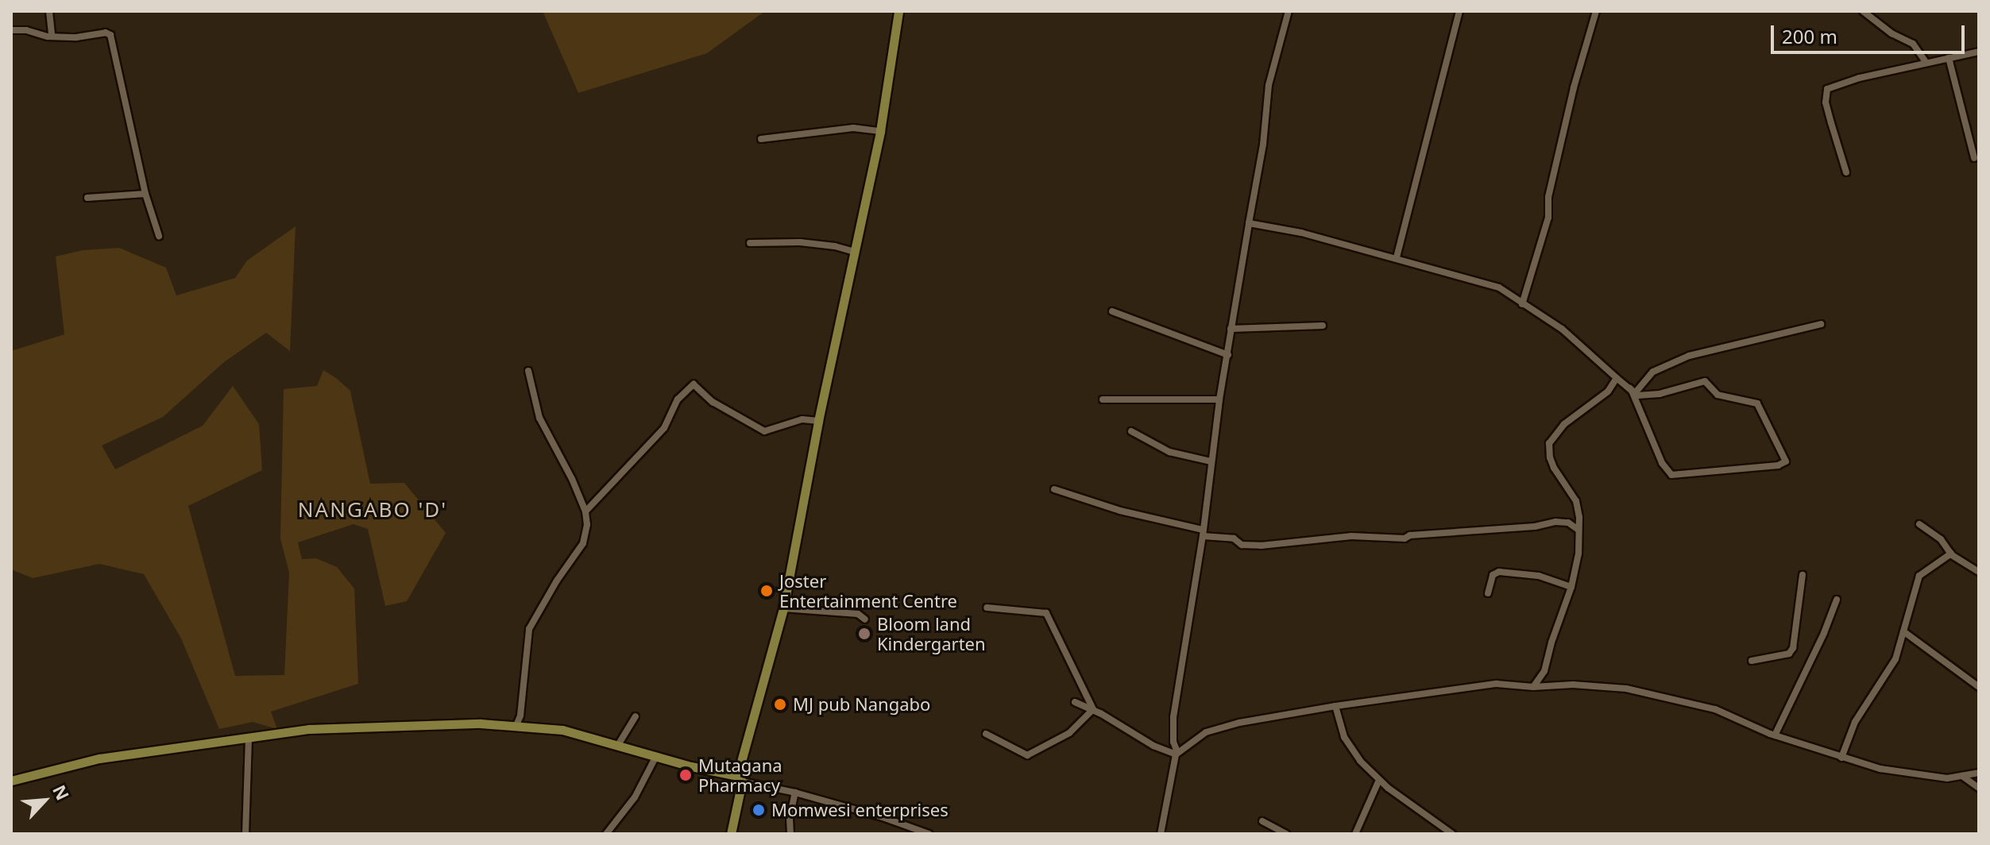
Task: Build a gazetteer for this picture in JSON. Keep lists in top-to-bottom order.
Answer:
{
  "districts": ["NANGABO 'D'"],
  "places": [
    "Joster Entertainment Centre",
    "Bloom land Kindergarten",
    "MJ pub Nangabo",
    "Mutagana Pharmacy",
    "Momwesi enterprises"
  ],
  "scale_bar": "200 m",
  "north": "top right"
}
